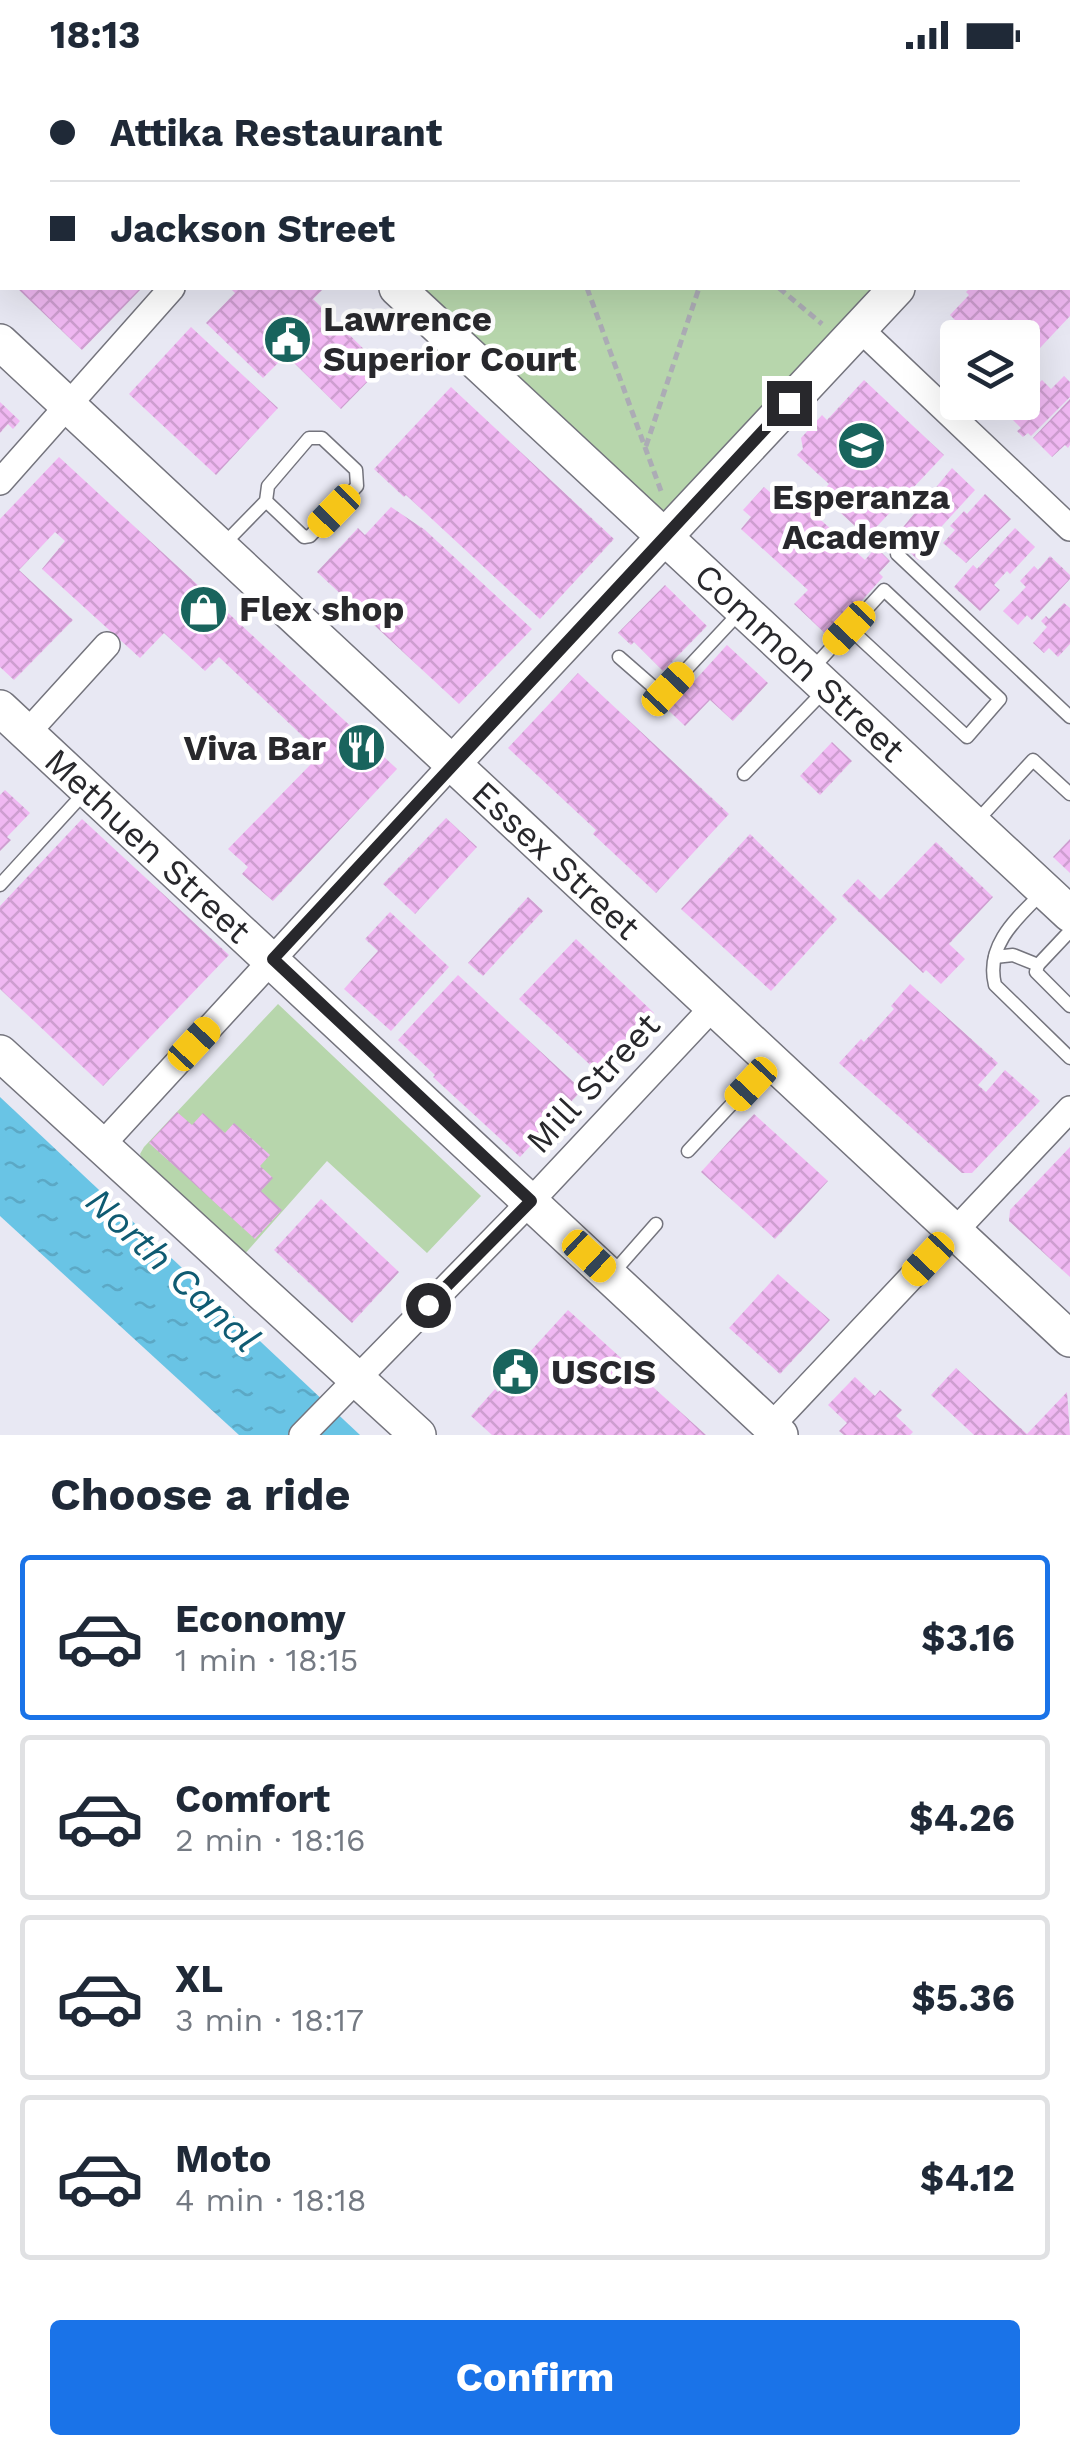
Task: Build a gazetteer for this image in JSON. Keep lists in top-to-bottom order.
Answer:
{
  "streets": {
    "main road": ["Common Street", "Methuen Street", "Essex Street"],
    "street": ["Mill Street"]
  },
  "crossings": [
    ["Methuen Street", "Mill Street"],
    ["Essex Street", "Mill Street"]
  ],
  "water": ["North Canal"],
  "places": {
    "public building": ["Lawrence Superior Court", "USCIS"],
    "school or university": ["Esperanza Academy"],
    "shop": ["Flex shop"],
    "restaurant": ["Viva Bar"]
  },
  "page": {
    "status": "18:13",
    "banner": ["Attika Restaurant", "Jackson Street"],
    "heading": "Choose a ride",
    "list": [
      {
        "name": "Economy",
        "note": "1 min · 18:15",
        "value": "$3.16"
      },
      {
        "name": "Comfort",
        "note": "2 min · 18:16",
        "value": "$4.26"
      },
      {
        "name": "XL",
        "note": "3 min · 18:17",
        "value": "$5.36"
      },
      {
        "name": "Moto",
        "note": "4 min · 18:18",
        "value": "$4.12"
      }
    ],
    "buttons": "Confirm"
  }
}
